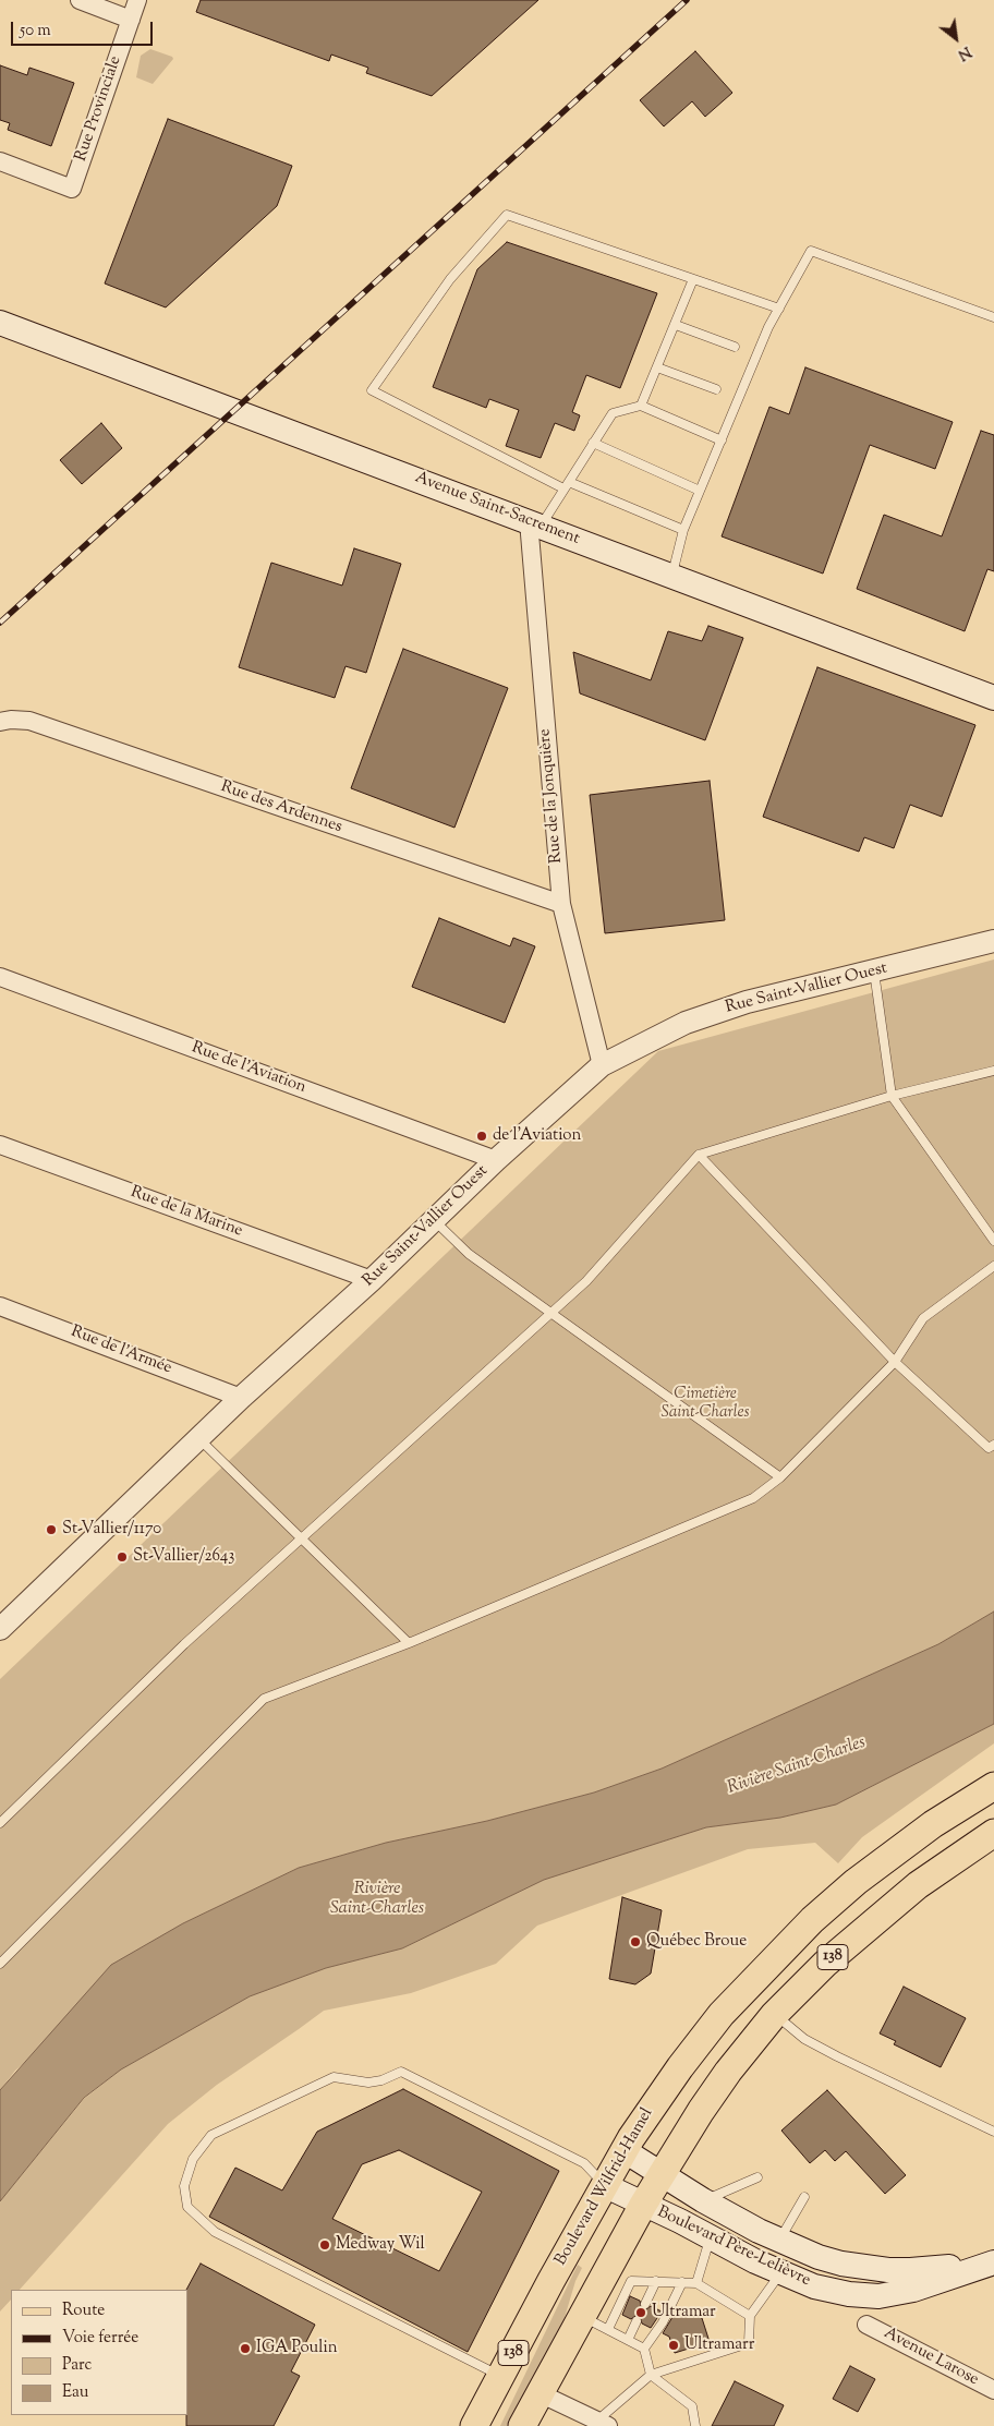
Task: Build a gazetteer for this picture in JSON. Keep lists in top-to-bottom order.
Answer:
{
  "streets": {
    "main road": [
      "Avenue Saint-Sacrement",
      "138",
      "Boulevard Wilfrid-Hamel",
      "Boulevard Père-Lelièvre"
    ],
    "street": [
      "Rue Provinciale",
      "Rue de la Jonquière",
      "Rue des Ardennes",
      "Rue Saint-Vallier Ouest",
      "Rue de l'Aviation",
      "Rue de la Marine",
      "Rue de l'Armée",
      "Avenue Larose"
    ]
  },
  "crossings": [
    ["Avenue Saint-Sacrement", "Rue de la Jonquière"],
    ["Rue de la Jonquière", "Rue des Ardennes"],
    ["Rue de la Jonquière", "Rue Saint-Vallier Ouest"],
    ["Rue Saint-Vallier Ouest", "Rue de l'Aviation"],
    ["Rue Saint-Vallier Ouest", "Rue de la Marine"],
    ["Rue Saint-Vallier Ouest", "Rue de l'Armée"],
    ["138", "Boulevard Père-Lelièvre"],
    ["Boulevard Wilfrid-Hamel", "Boulevard Père-Lelièvre"]
  ],
  "water": ["Rivière Saint-Charles"],
  "parks": ["Cimetière Saint-Charles"],
  "places": [
    "de l'Aviation",
    "St-Vallier/1170",
    "St-Vallier/2643",
    "Québec Broue",
    "Medway Wil",
    "Ultramar",
    "Ultramarr",
    "IGA Poulin"
  ],
  "legend": [
    "Route",
    "Voie ferrée",
    "Parc",
    "Eau"
  ],
  "scale_bar": "50 m",
  "north": "bottom right"
}
